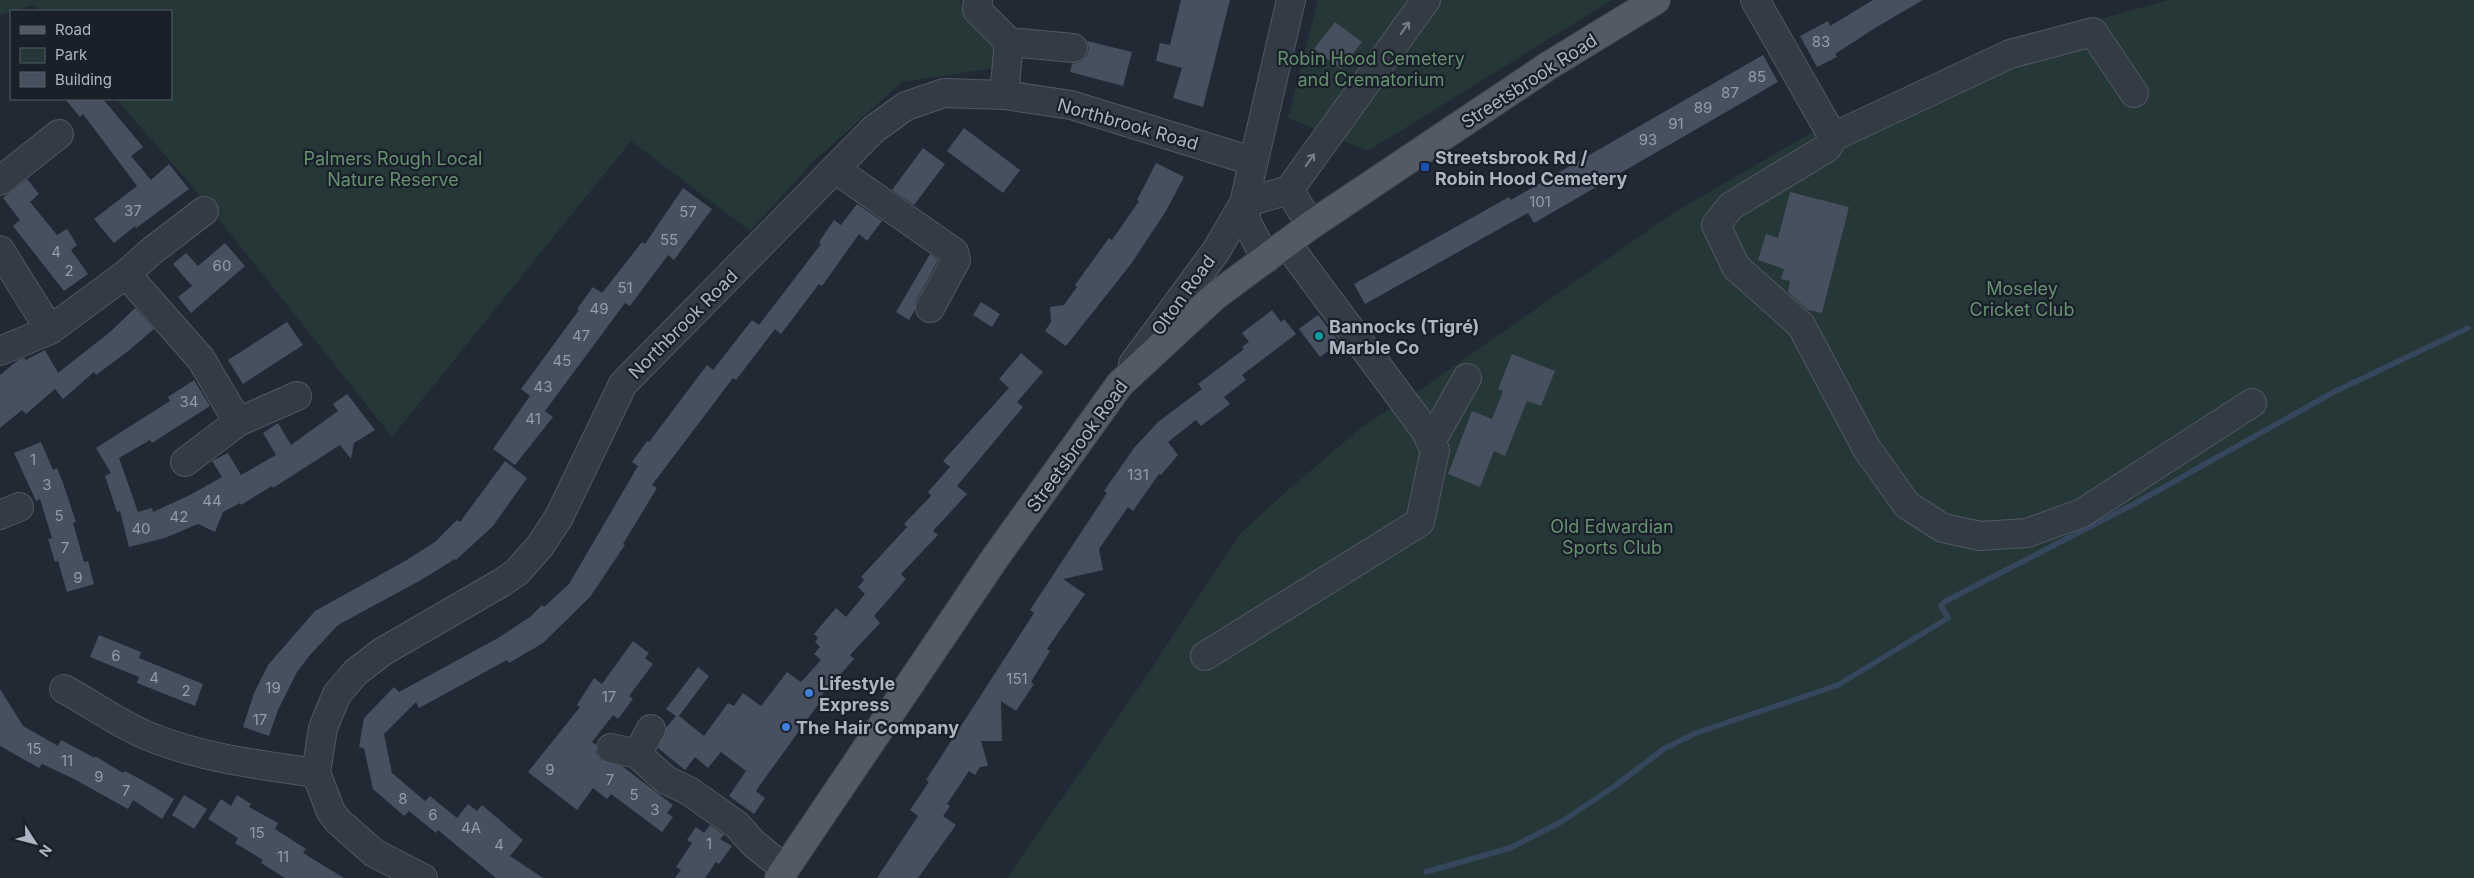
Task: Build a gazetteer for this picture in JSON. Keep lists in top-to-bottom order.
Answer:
{
  "streets": {
    "main road": ["Streetsbrook Road"],
    "street": ["Northbrook Road", "Olton Road"]
  },
  "crossings": [
    ["Streetsbrook Road", "Olton Road"],
    ["Northbrook Road", "Olton Road"]
  ],
  "parks": [
    "Robin Hood Cemetery and Crematorium",
    "Palmers Rough Local Nature Reserve",
    "Moseley Cricket Club",
    "Old Edwardian Sports Club"
  ],
  "places": {
    "transit": ["Streetsbrook Rd / Robin Hood Cemetery"],
    "other": ["Bannocks (Tigré) Marble Co", "Lifestyle Express", "The Hair Company"]
  },
  "house_numbers": [
    "83",
    "85",
    "87",
    "89",
    "91",
    "93",
    "101",
    "37",
    "57",
    "55",
    "4",
    "60",
    "2",
    "51",
    "49",
    "47",
    "45",
    "43",
    "34",
    "41",
    "1",
    "131",
    "3",
    "44",
    "5",
    "42",
    "40",
    "7",
    "9",
    "6",
    "4",
    "151",
    "19",
    "2",
    "17",
    "17",
    "15",
    "11",
    "9",
    "9",
    "7",
    "7",
    "5",
    "8",
    "3",
    "6",
    "4A",
    "15",
    "1",
    "4",
    "11"
  ],
  "legend": ["Road", "Park", "Building"],
  "north": "bottom right"
}
